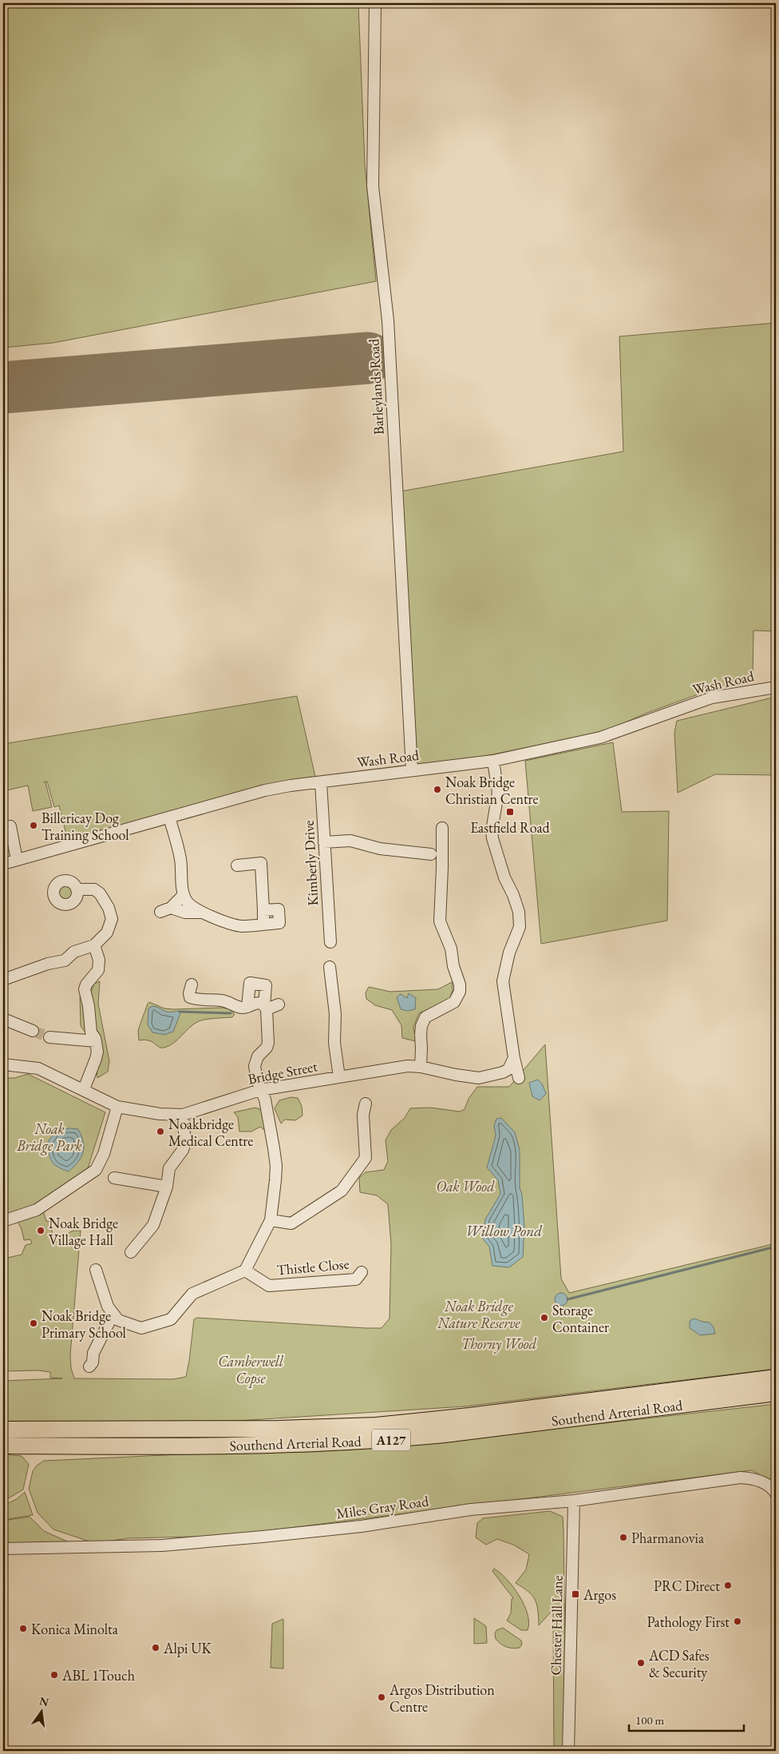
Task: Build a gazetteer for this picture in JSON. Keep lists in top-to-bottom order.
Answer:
{
  "streets": {
    "highway": ["Southend Arterial Road", "A127"],
    "street": [
      "Barleylands Road",
      "Wash Road",
      "Kimberly Drive",
      "Bridge Street",
      "Thistle Close",
      "Miles Gray Road",
      "Chester Hall Lane"
    ]
  },
  "crossings": [
    ["Barleylands Road", "Wash Road"],
    ["Wash Road", "Kimberly Drive"],
    ["Miles Gray Road", "Chester Hall Lane"]
  ],
  "water": ["Willow Pond"],
  "parks": [
    "Noak Bridge Park",
    "Oak Wood",
    "Noak Bridge Nature Reserve",
    "Thorny Wood",
    "Camberwell Copse"
  ],
  "places": {
    "other": [
      "Noak Bridge Christian Centre",
      "Billericay Dog Training School",
      "Noakbridge Medical Centre",
      "Noak Bridge Village Hall",
      "Storage Container",
      "Noak Bridge Primary School",
      "Pharmanovia",
      "PRC Direct",
      "Pathology First",
      "Konica Minolta",
      "Alpi UK",
      "ACD Safes & Security",
      "ABL 1Touch",
      "Argos Distribution Centre"
    ],
    "transit": ["Eastfield Road", "Argos"]
  },
  "scale_bar": "100 m",
  "north": "top"
}
